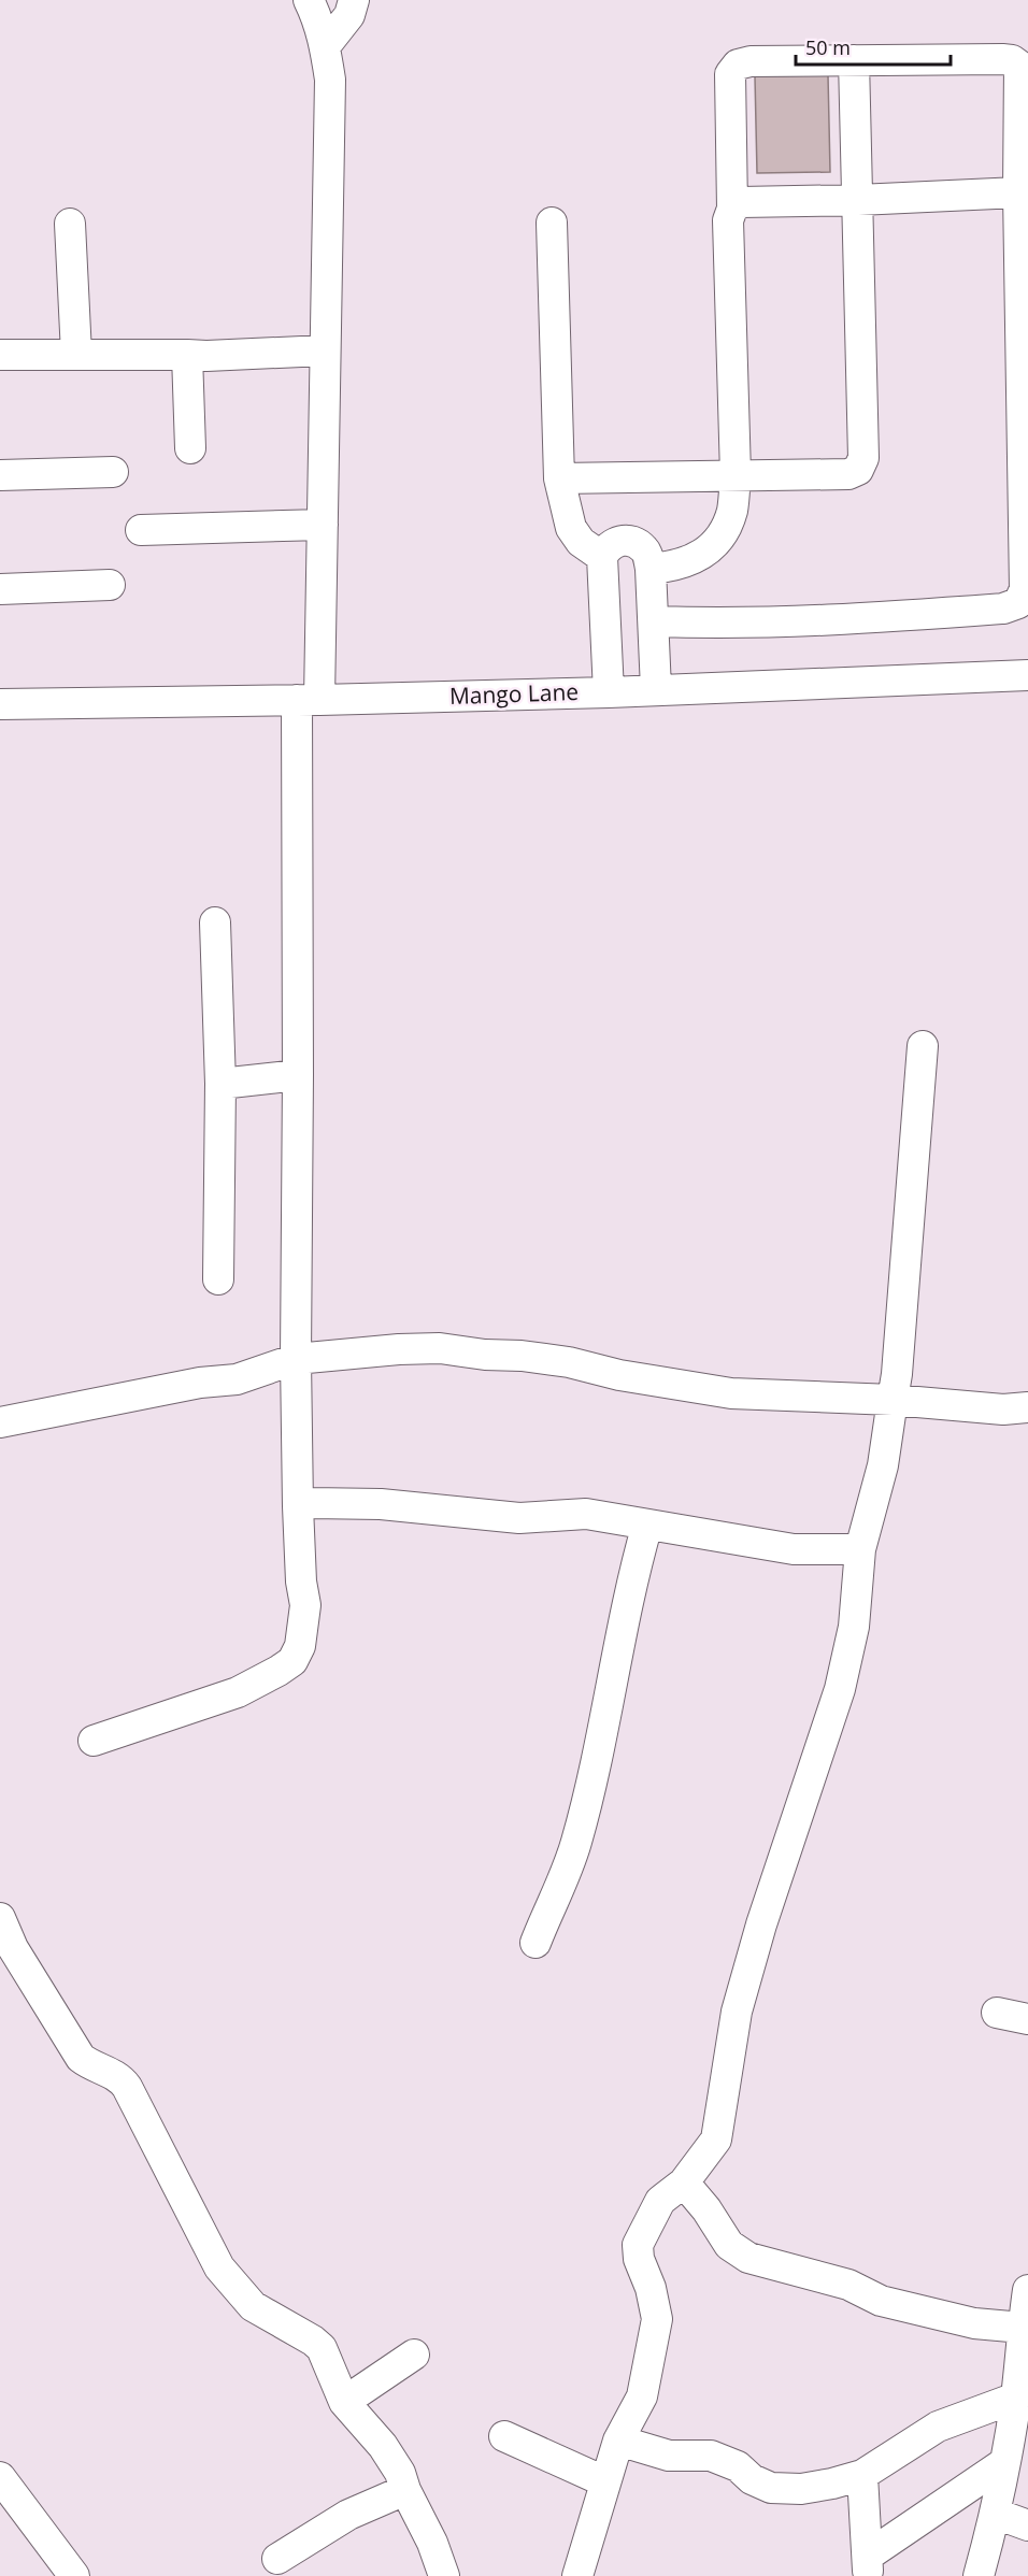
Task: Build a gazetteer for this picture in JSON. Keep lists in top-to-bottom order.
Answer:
{
  "streets": {
    "street": ["Mango Lane"]
  },
  "scale_bar": "50 m"
}
